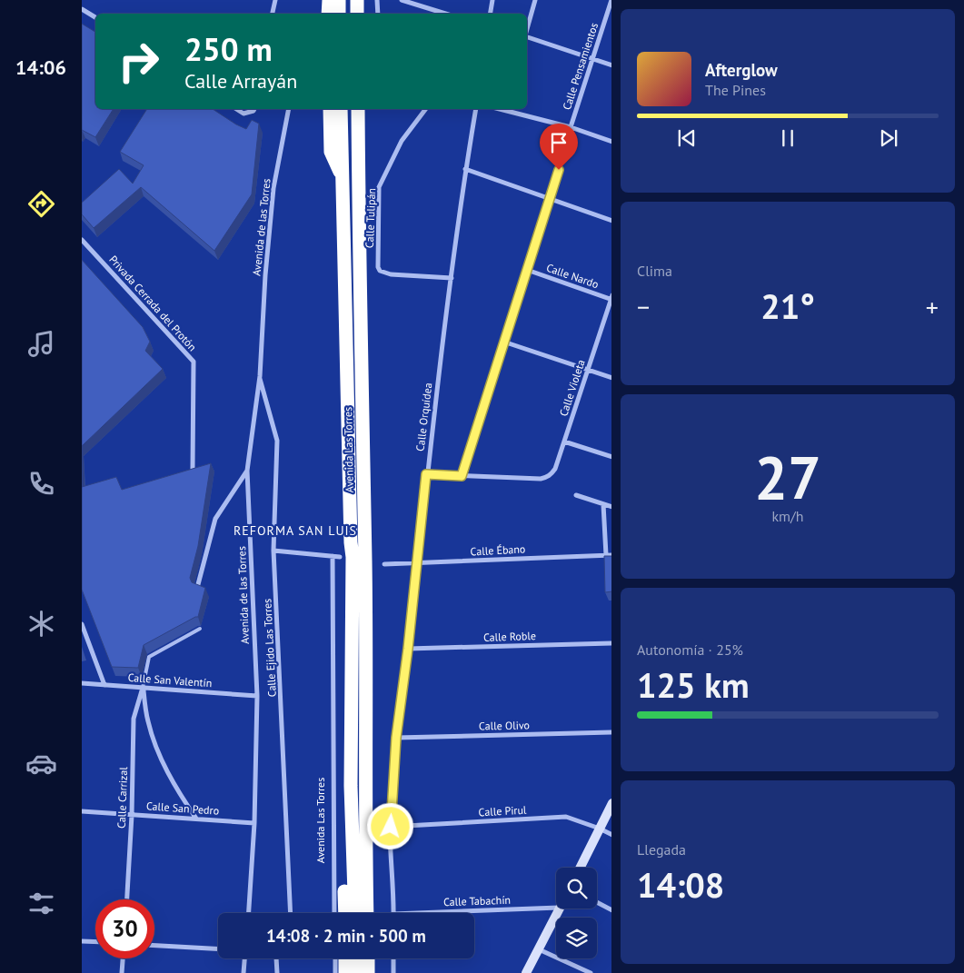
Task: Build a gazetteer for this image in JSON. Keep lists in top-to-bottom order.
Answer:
{
  "streets": {
    "highway": ["Avenida Las Torres"],
    "street": [
      "Calle Pensamientos",
      "Calle Tulipán",
      "Avenida de las Torres",
      "Calle Nardo",
      "Privada Cerrada del Protón",
      "Calle Violeta",
      "Calle Orquídea",
      "Calle Ébano",
      "Calle Roble",
      "Calle Ejido Las Torres",
      "Calle San Valentín",
      "Calle Olivo",
      "Calle Carrizal",
      "Calle San Pedro",
      "Calle Pirul",
      "Calle Tabachín"
    ]
  },
  "crossings": [
    ["Calle Pensamientos", "Calle Nardo"],
    ["Calle Pensamientos", "Calle Violeta"],
    ["Calle Tulipán", "Calle Orquídea"],
    ["Avenida de las Torres", "Calle Ejido Las Torres"],
    ["Avenida de las Torres", "Calle San Valentín"],
    ["Avenida de las Torres", "Calle San Pedro"],
    ["Calle Nardo", "Calle Violeta"],
    ["Calle Orquídea", "Calle Ébano"],
    ["Calle Orquídea", "Calle Roble"],
    ["Calle Orquídea", "Calle Olivo"],
    ["Calle Orquídea", "Calle Pirul"],
    ["Calle San Valentín", "Calle Carrizal"],
    ["Calle Carrizal", "Calle San Pedro"]
  ],
  "districts": ["REFORMA SAN LUIS"],
  "page": {
    "tabs": "14:06",
    "turn": ["250 m", "Calle Arrayán"],
    "song": ["Afterglow", "The Pines"],
    "tile": [
      "Clima",
      ["27", "km/h"],
      ["Autonomía · 25%", "125 km"],
      ["Llegada", "14:08"]
    ],
    "heat": ["−", "21°", "+"],
    "limit": "30",
    "trip": "14:08 · 2 min · 500 m"
  }
}
